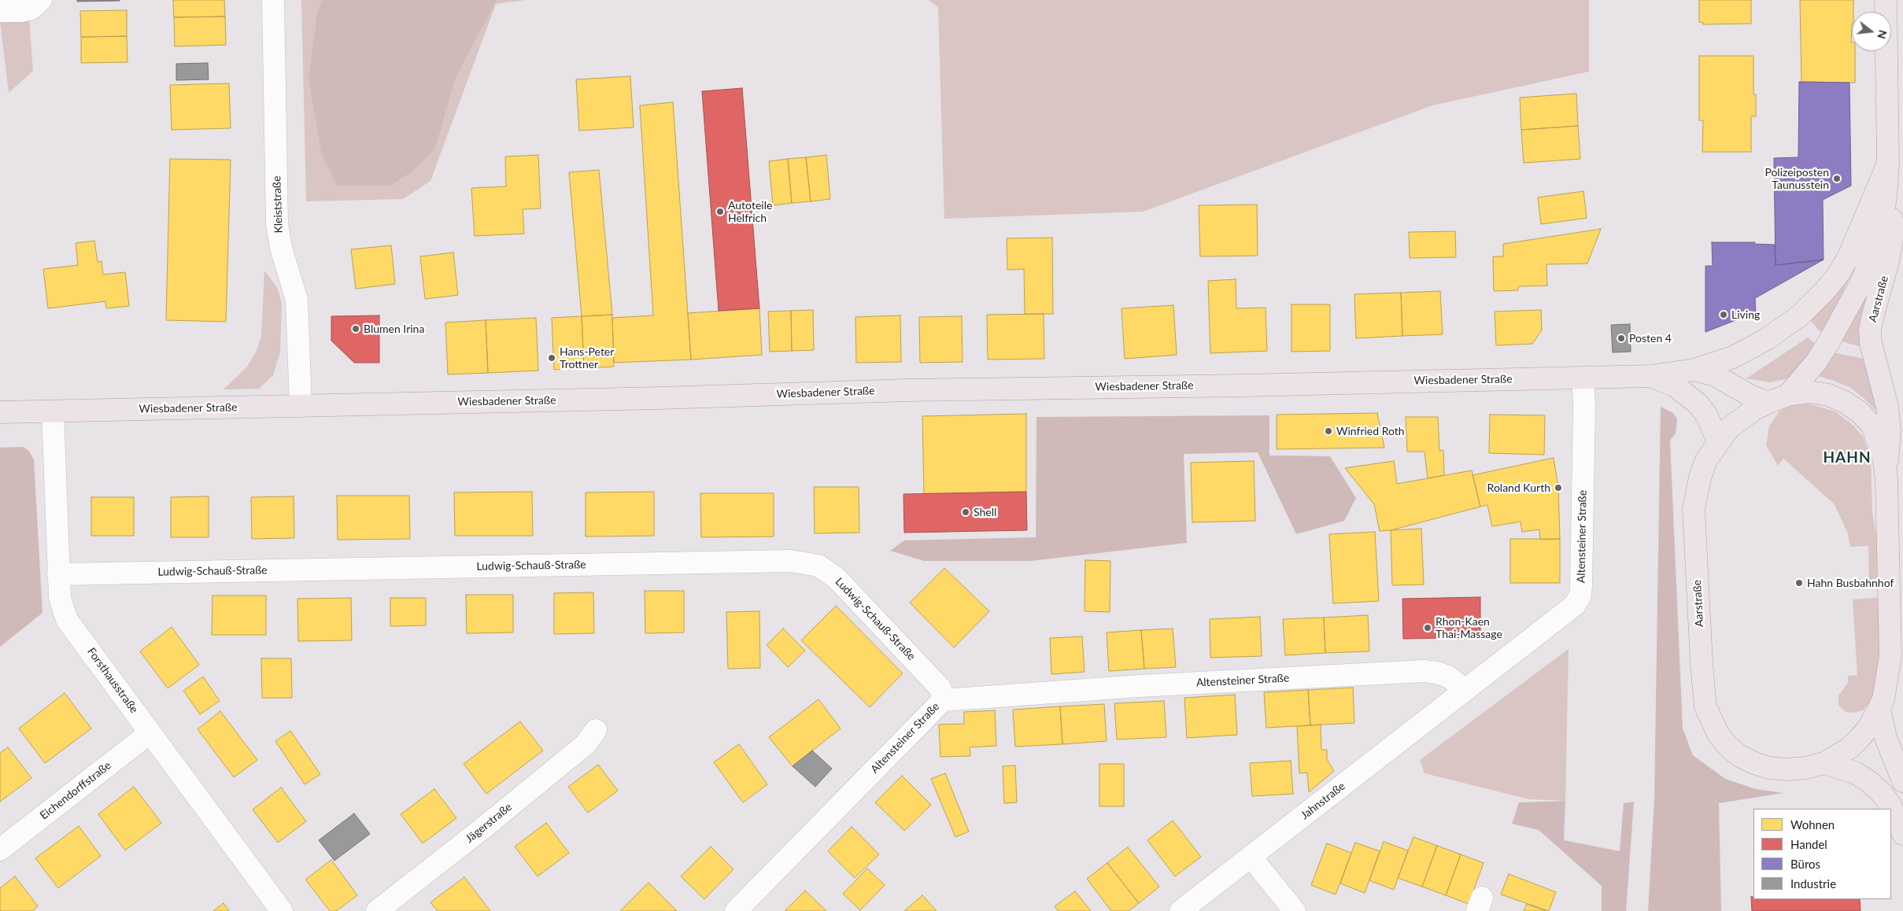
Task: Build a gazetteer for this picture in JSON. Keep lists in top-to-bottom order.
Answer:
{
  "streets": {
    "main road": ["Aarstraße", "Wiesbadener Straße"],
    "street": [
      "Kleiststraße",
      "Altensteiner Straße",
      "Ludwig-Schauß-Straße",
      "Forsthausstraße",
      "Eichendorffstraße",
      "Jahnstraße",
      "Jägerstraße"
    ]
  },
  "crossings": [
    ["Kleiststraße", "Wiesbadener Straße"],
    ["Aarstraße", "Wiesbadener Straße"],
    ["Wiesbadener Straße", "Altensteiner Straße"],
    ["Wiesbadener Straße", "Forsthausstraße"],
    ["Altensteiner Straße", "Ludwig-Schauß-Straße"],
    ["Altensteiner Straße", "Jahnstraße"],
    ["Ludwig-Schauß-Straße", "Forsthausstraße"],
    ["Forsthausstraße", "Eichendorffstraße"]
  ],
  "districts": ["HAHN"],
  "places": [
    "Polizeiposten Taunusstein",
    "Autoteile Helfrich",
    "Living",
    "Blumen Irina",
    "Posten 4",
    "Hans-Peter Trottner",
    "Winfried Roth",
    "Roland Kurth",
    "Shell",
    "Hahn Busbahnhof",
    "Rhon-Kaen Thai-Massage"
  ],
  "legend": [
    "Wohnen",
    "Handel",
    "Büros",
    "Industrie"
  ],
  "north": "right"
}
